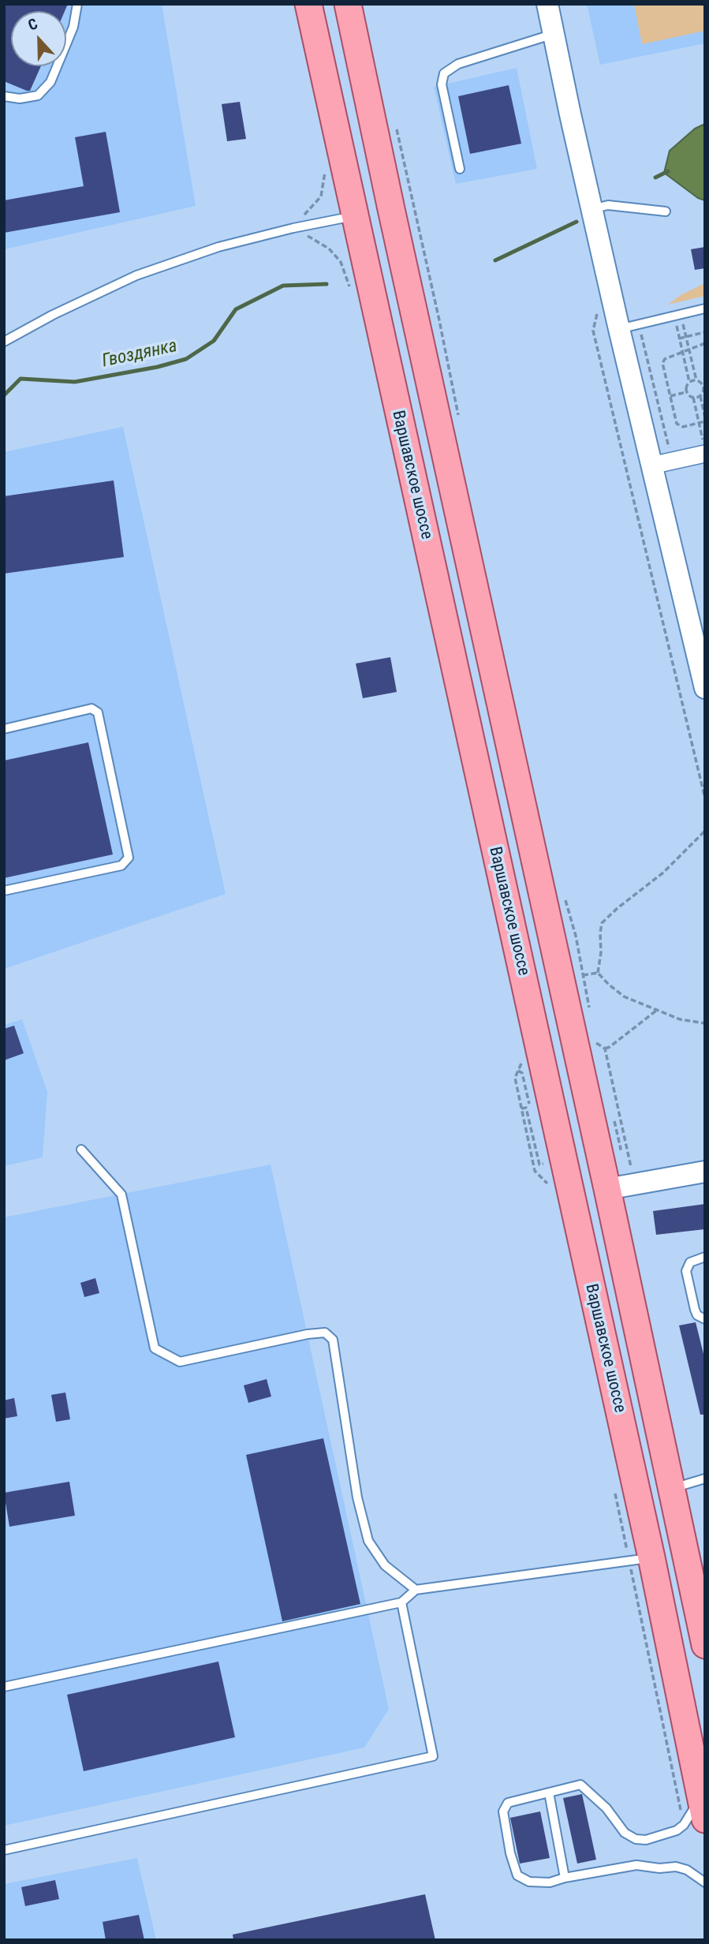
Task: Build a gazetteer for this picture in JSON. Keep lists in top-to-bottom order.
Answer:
{
  "streets": {
    "main road": ["Варшавское шоссе"]
  },
  "water": ["Гвоздянка"],
  "north": "top"
}
